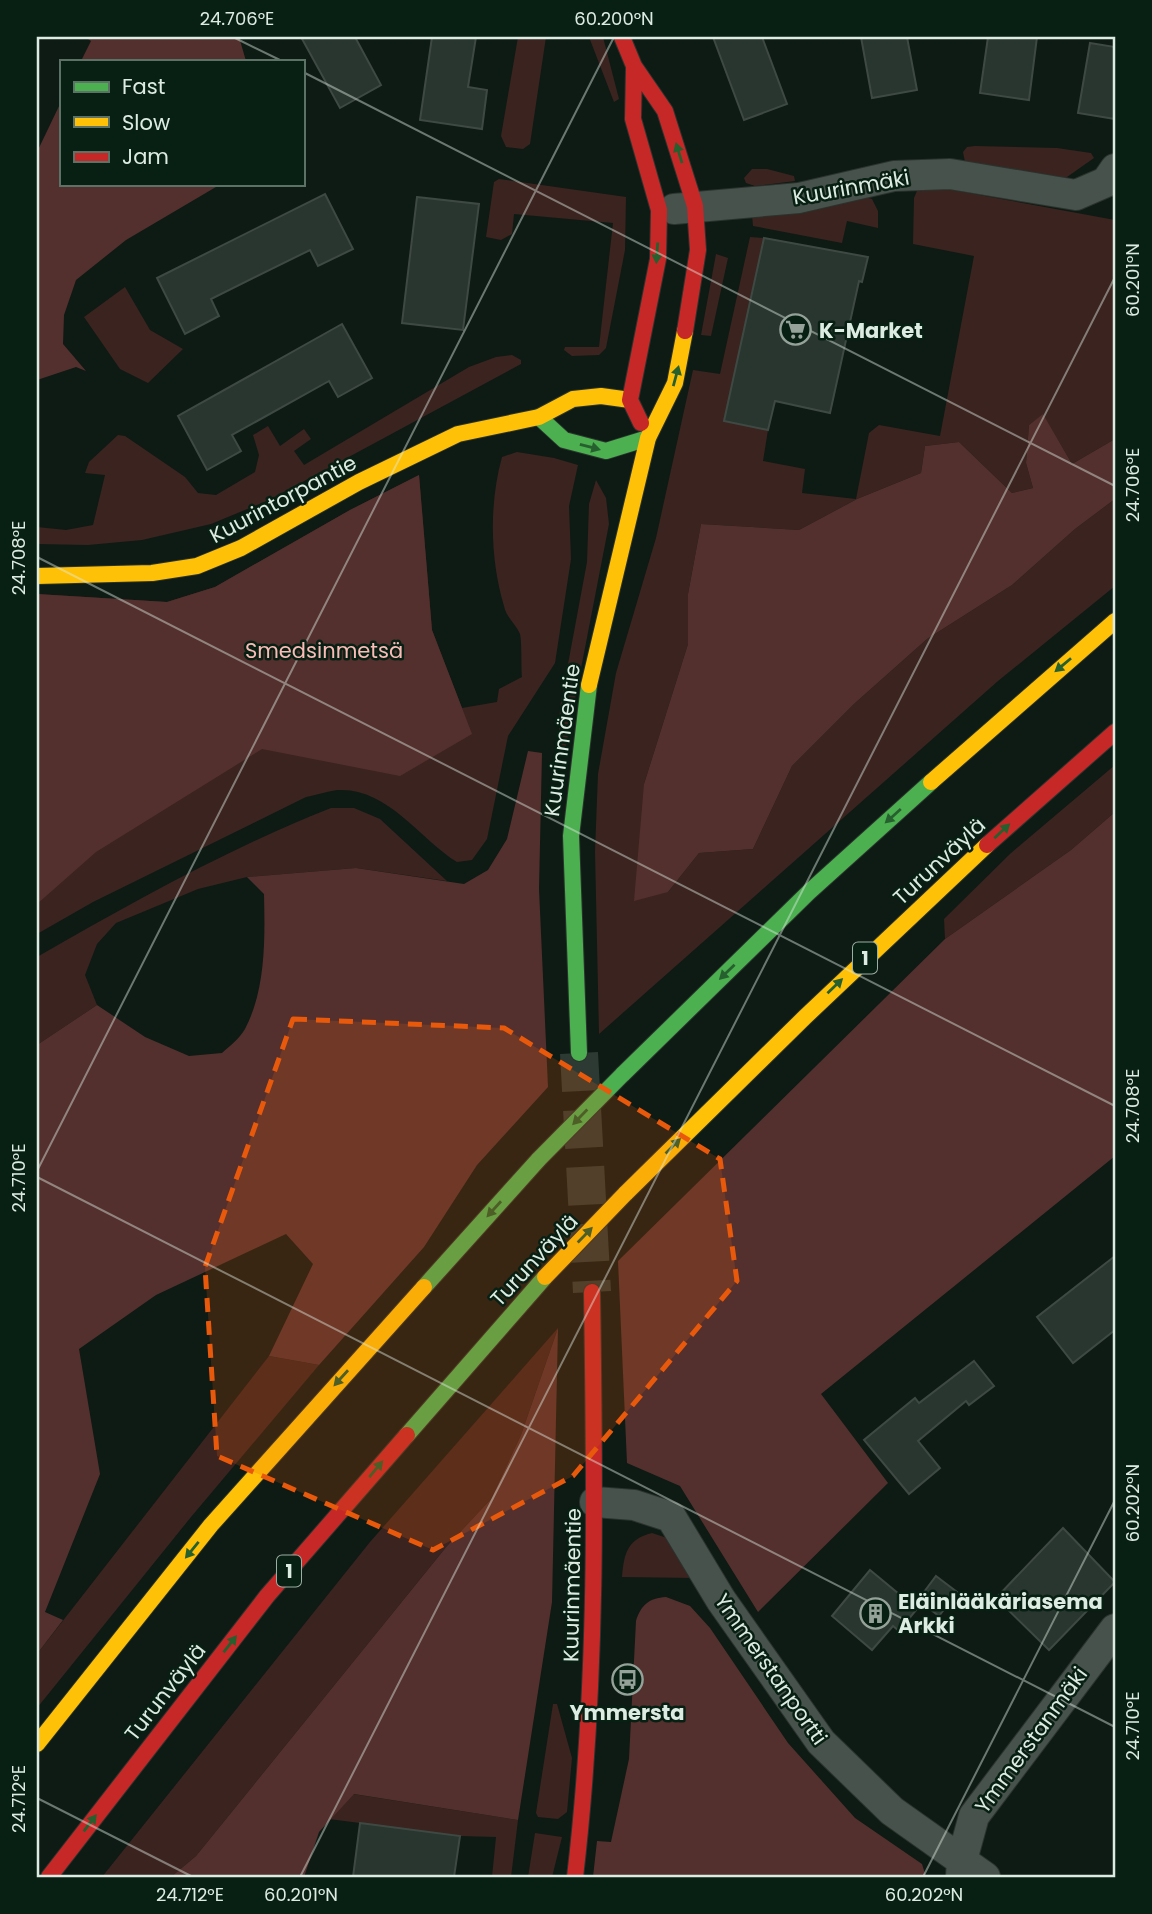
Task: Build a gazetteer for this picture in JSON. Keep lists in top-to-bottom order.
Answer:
{
  "streets": {
    "main road": [
      "Kuurintorpantie",
      "Kuurinmäentie",
      "Turunväylä",
      "1"
    ],
    "street": ["Kuurinmäki", "Ymmerstanportti", "Ymmerstanmäki"]
  },
  "crossings": [
    ["Kuurinmäki", "Kuurinmäentie"],
    ["Kuurintorpantie", "Kuurinmäentie"],
    ["Kuurinmäentie", "Ymmerstanportti"],
    ["Ymmerstanportti", "Ymmerstanmäki"]
  ],
  "parks": ["Smedsinmetsä"],
  "places": {
    "supermarket": ["K-Market"],
    "building": ["Eläinlääkäriasema Arkki"],
    "bus stop": ["Ymmersta"]
  },
  "legend": ["Fast", "Slow", "Jam"],
  "coordinates": [
    "24.706°E",
    "60.200°N",
    "60.201°N",
    "24.708°E",
    "24.710°E",
    "60.202°N",
    "24.712°E"
  ]
}
